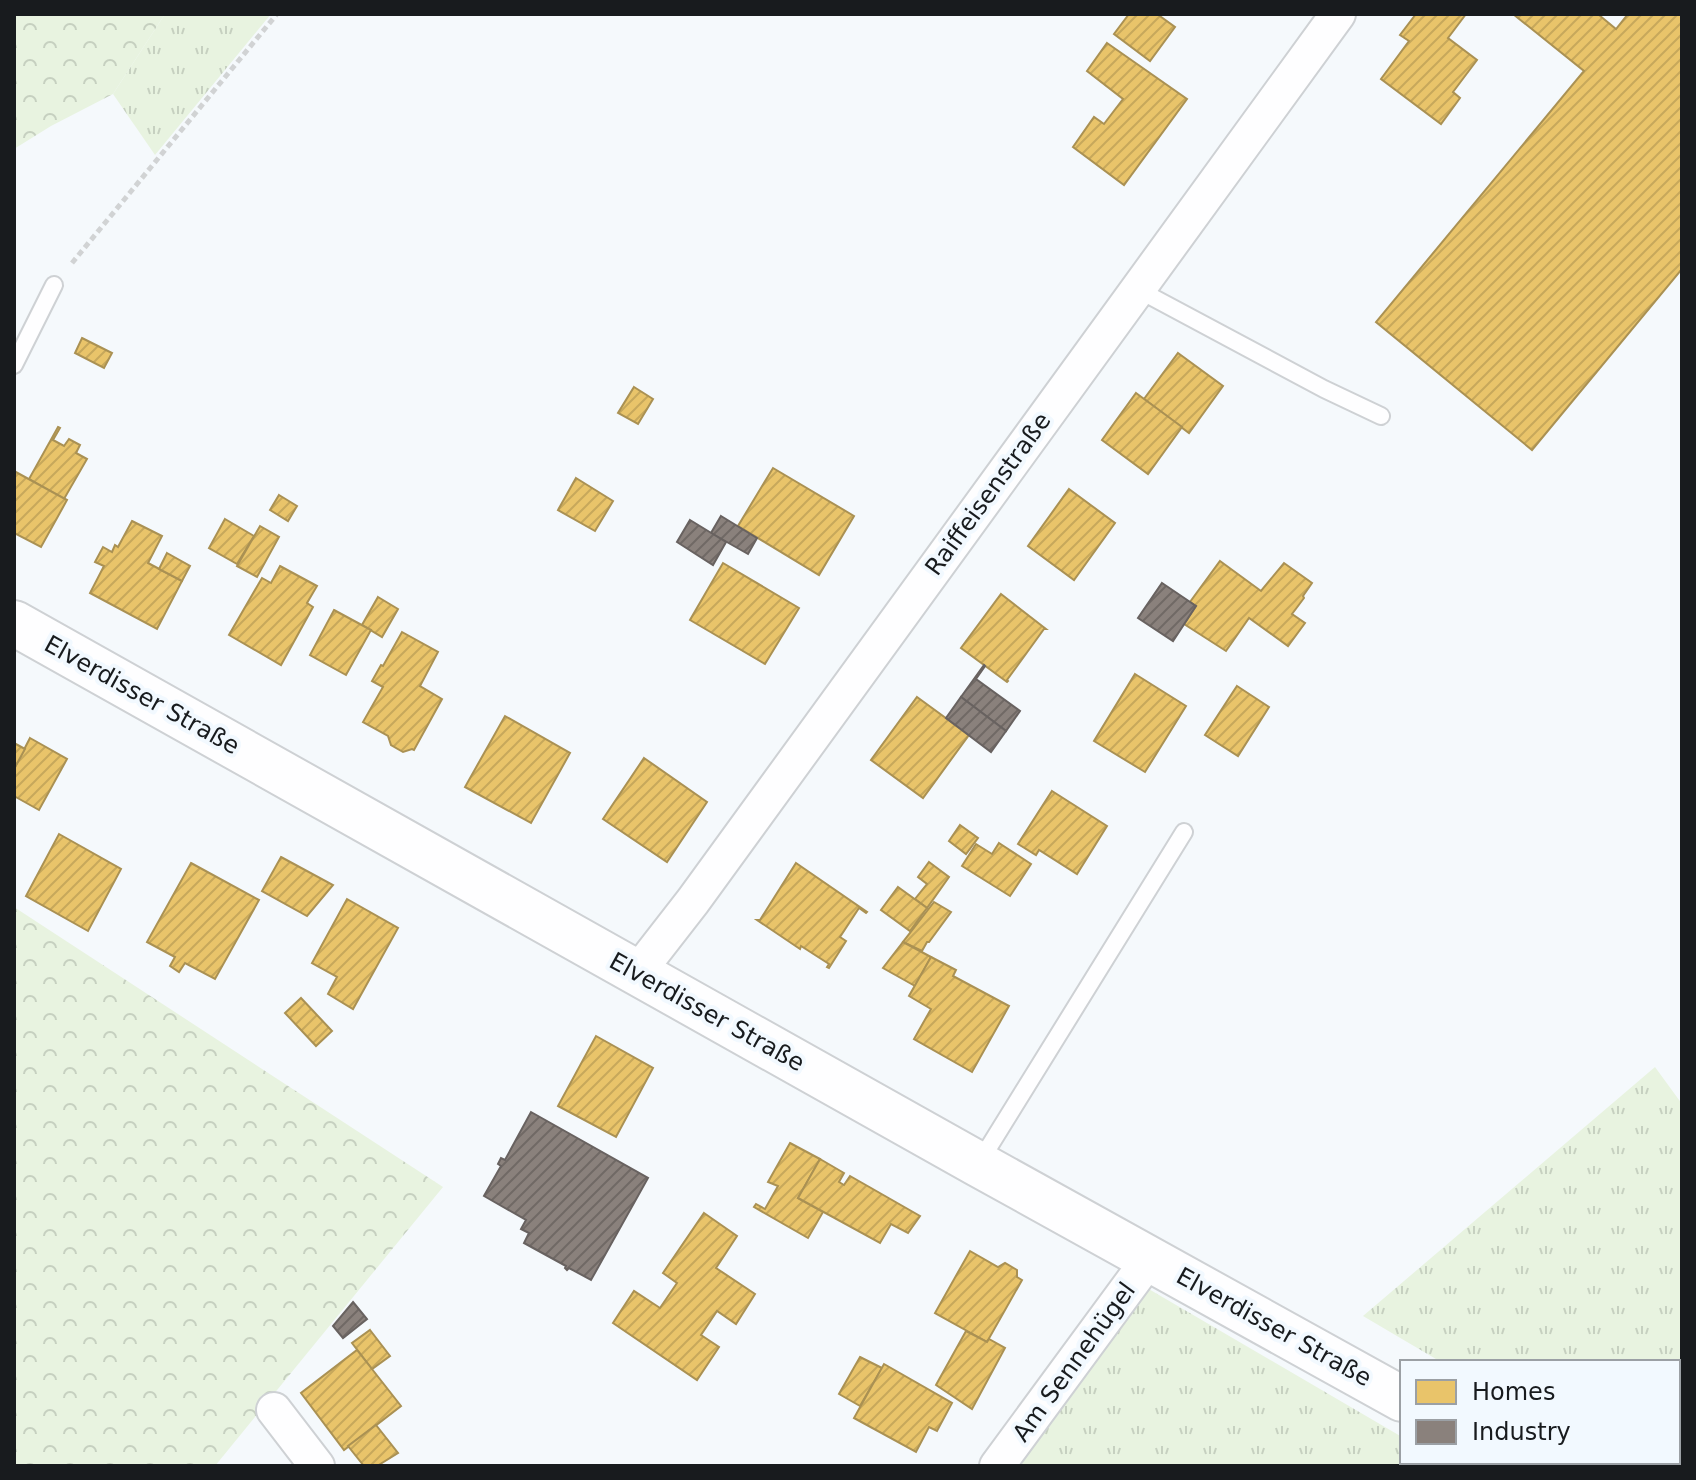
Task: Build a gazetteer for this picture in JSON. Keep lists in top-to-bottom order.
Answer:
{
  "streets": {
    "main road": ["Elverdisser Straße"],
    "street": ["Raiffeisenstraße", "Am Sennehügel"]
  },
  "crossings": [
    ["Raiffeisenstraße", "Elverdisser Straße"],
    ["Elverdisser Straße", "Am Sennehügel"]
  ],
  "legend": ["Homes", "Industry"]
}
